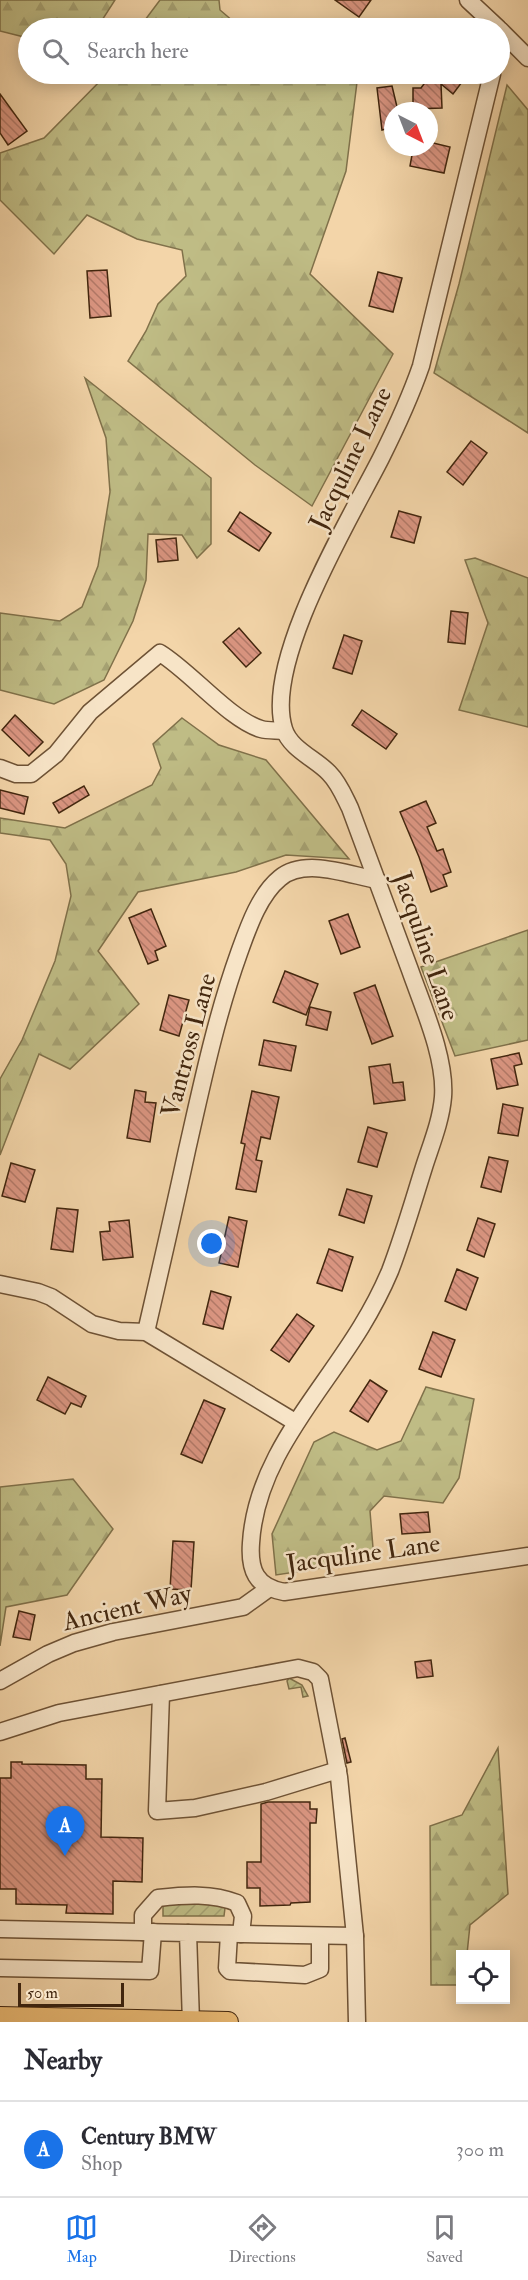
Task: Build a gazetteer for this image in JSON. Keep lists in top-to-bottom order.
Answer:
{
  "streets": {
    "street": ["Jacquline Lane", "Vantross Lane", "Ancient Way"]
  },
  "crossings": [
    ["Jacquline Lane", "Vantross Lane"],
    ["Jacquline Lane", "Ancient Way"]
  ],
  "scale_bar": "50 m",
  "north": "bottom right",
  "page": {
    "search": "Search here",
    "pins": "A",
    "scale": "50 m",
    "heading": "Nearby",
    "list": [
      {
        "mark": "A",
        "name": "Century BMW",
        "note": "Shop",
        "value": "300 m"
      }
    ],
    "nav": ["Map", "Directions", "Saved"]
  }
}
